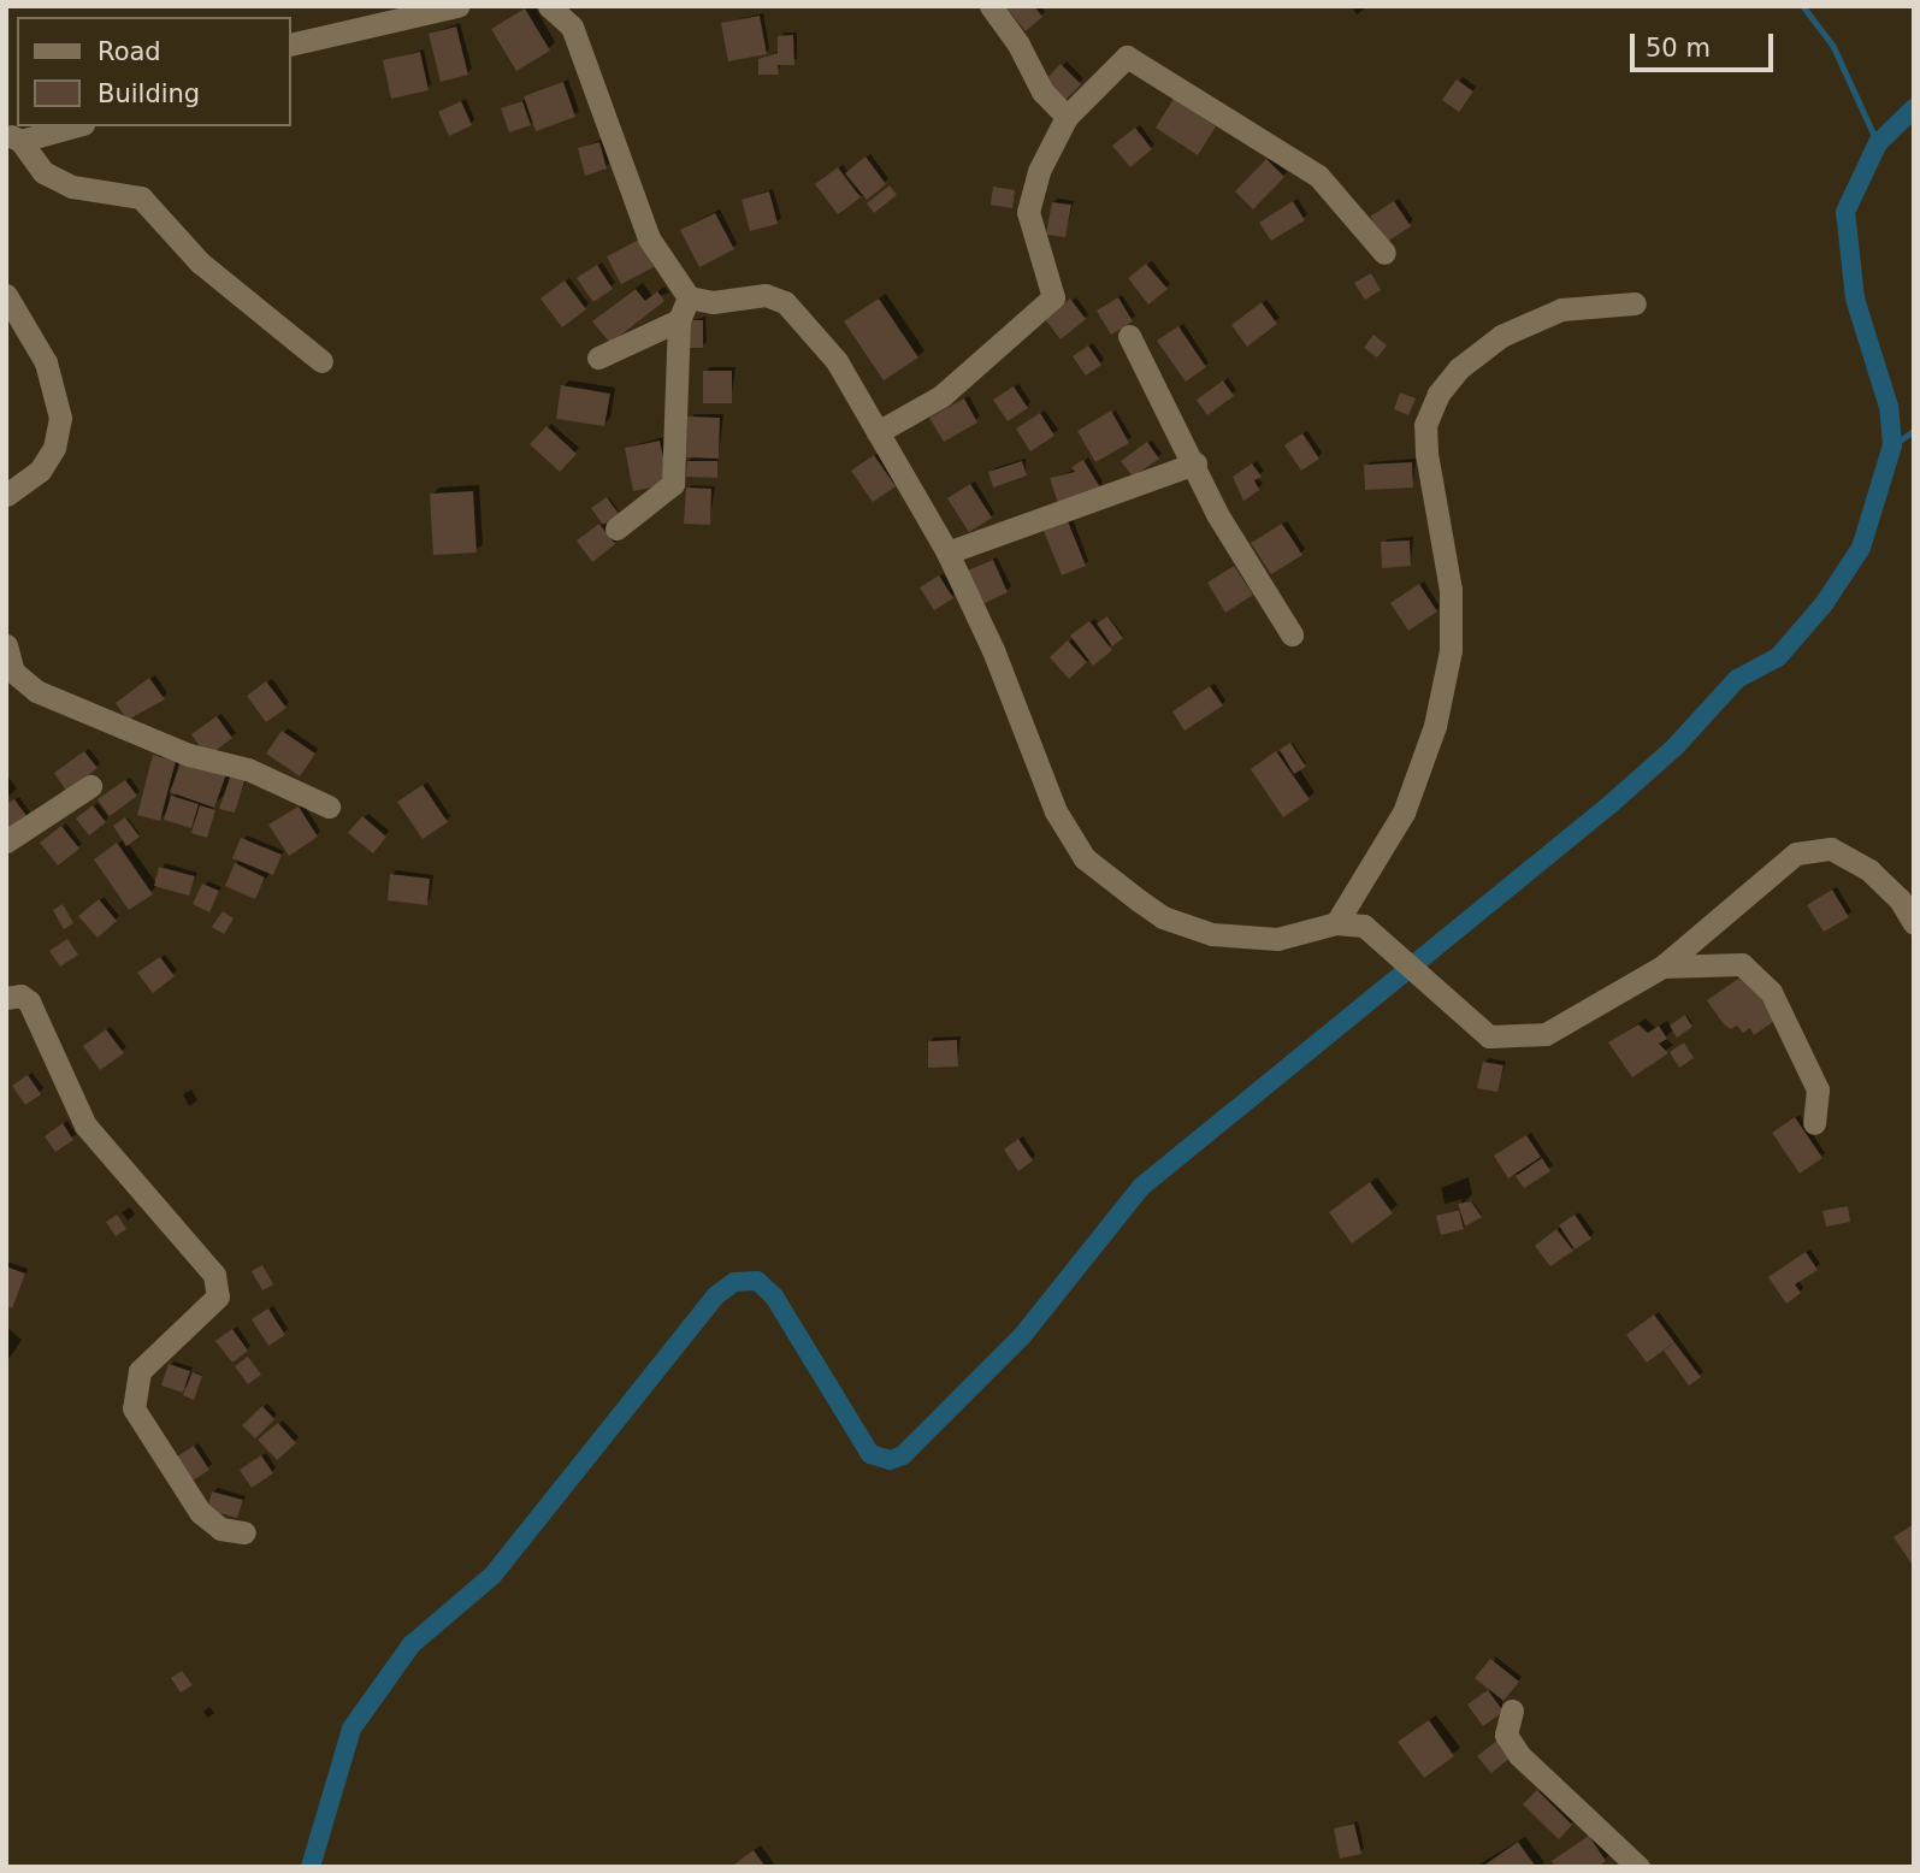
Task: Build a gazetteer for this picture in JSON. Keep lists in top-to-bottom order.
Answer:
{
  "legend": ["Road", "Building"],
  "scale_bar": "50 m"
}
